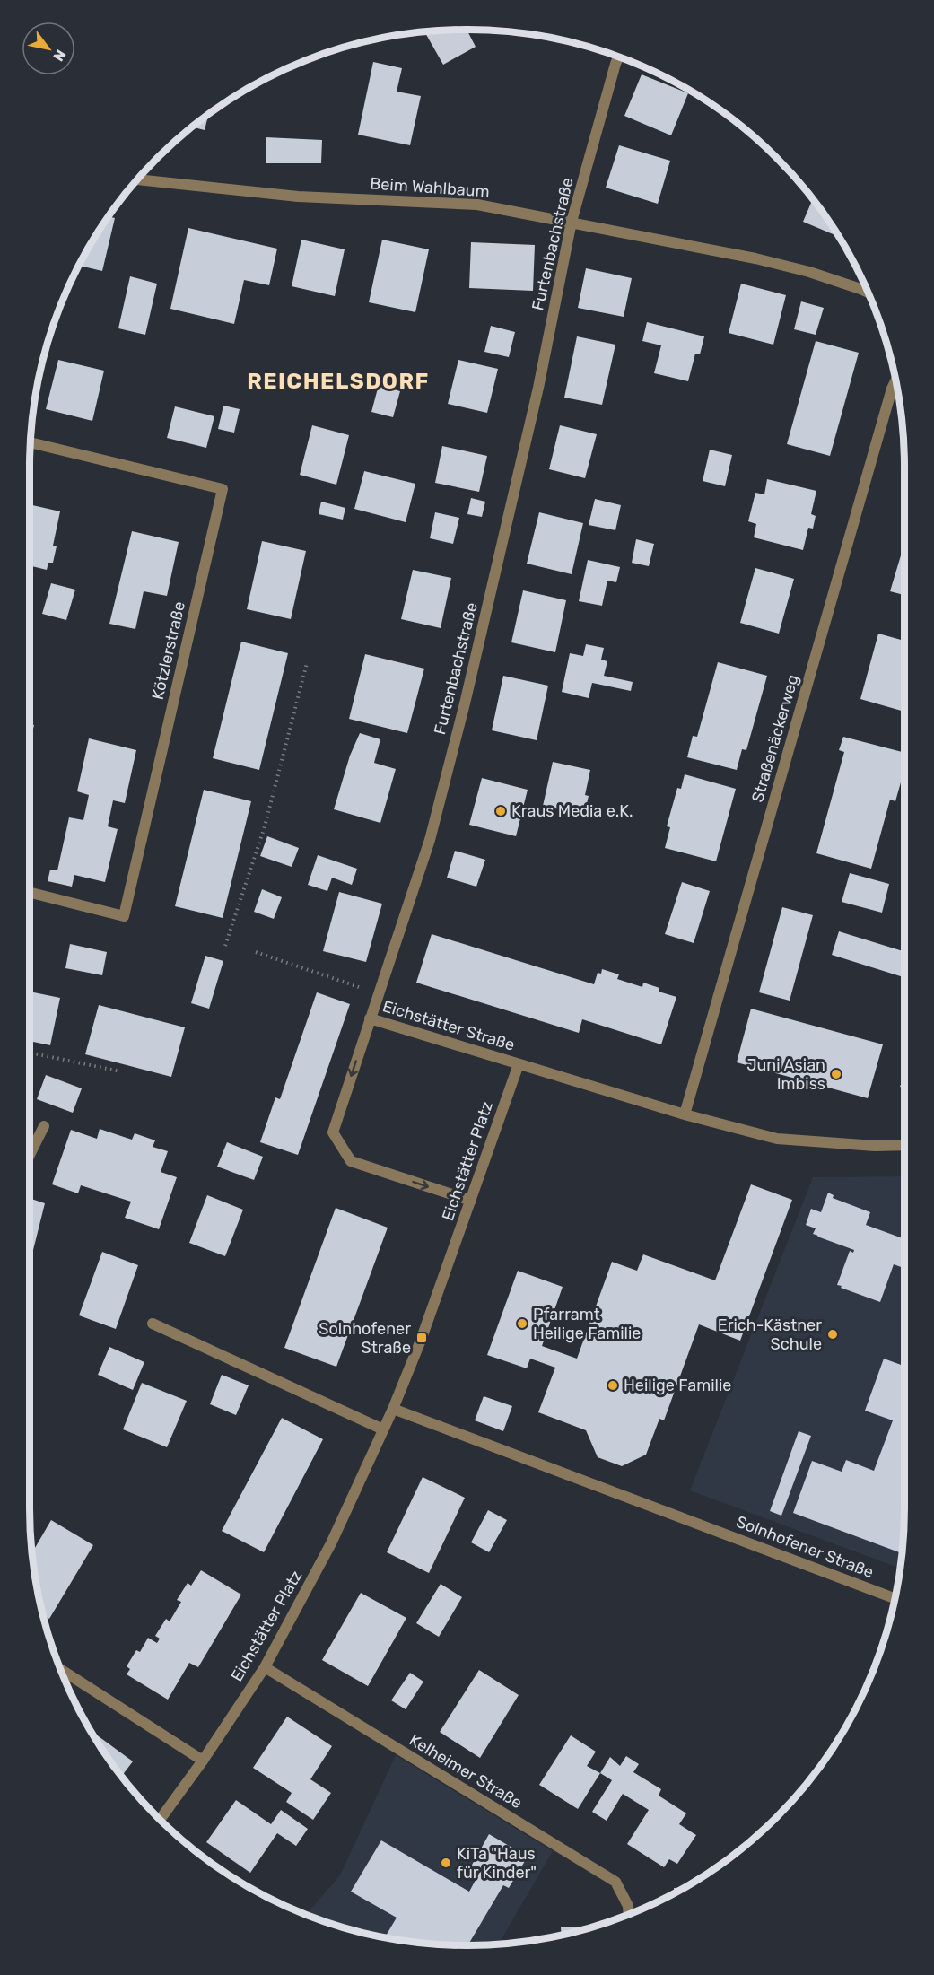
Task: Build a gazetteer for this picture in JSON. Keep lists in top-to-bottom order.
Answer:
{
  "streets": {
    "street": [
      "Beim Wahlbaum",
      "Furtenbachstraße",
      "Kötzlerstraße",
      "Straßenäckerweg",
      "Eichstätter Straße",
      "Eichstätter Platz",
      "Solnhofener Straße",
      "Kelheimer Straße"
    ]
  },
  "crossings": [
    ["Beim Wahlbaum", "Furtenbachstraße"],
    ["Furtenbachstraße", "Eichstätter Straße"],
    ["Furtenbachstraße", "Eichstätter Platz"],
    ["Eichstätter Straße", "Eichstätter Platz"],
    ["Eichstätter Platz", "Solnhofener Straße"],
    ["Eichstätter Platz", "Kelheimer Straße"]
  ],
  "districts": ["REICHELSDORF"],
  "places": {
    "other": [
      "Kraus Media e.K.",
      "Juni Asian Imbiss",
      "Pfarramt Heilige Familie",
      "Erich-Kästner Schule",
      "Heilige Familie",
      "KiTa \"Haus für Kinder\""
    ],
    "transit": ["Solnhofener Straße"]
  },
  "north": "bottom right"
}
